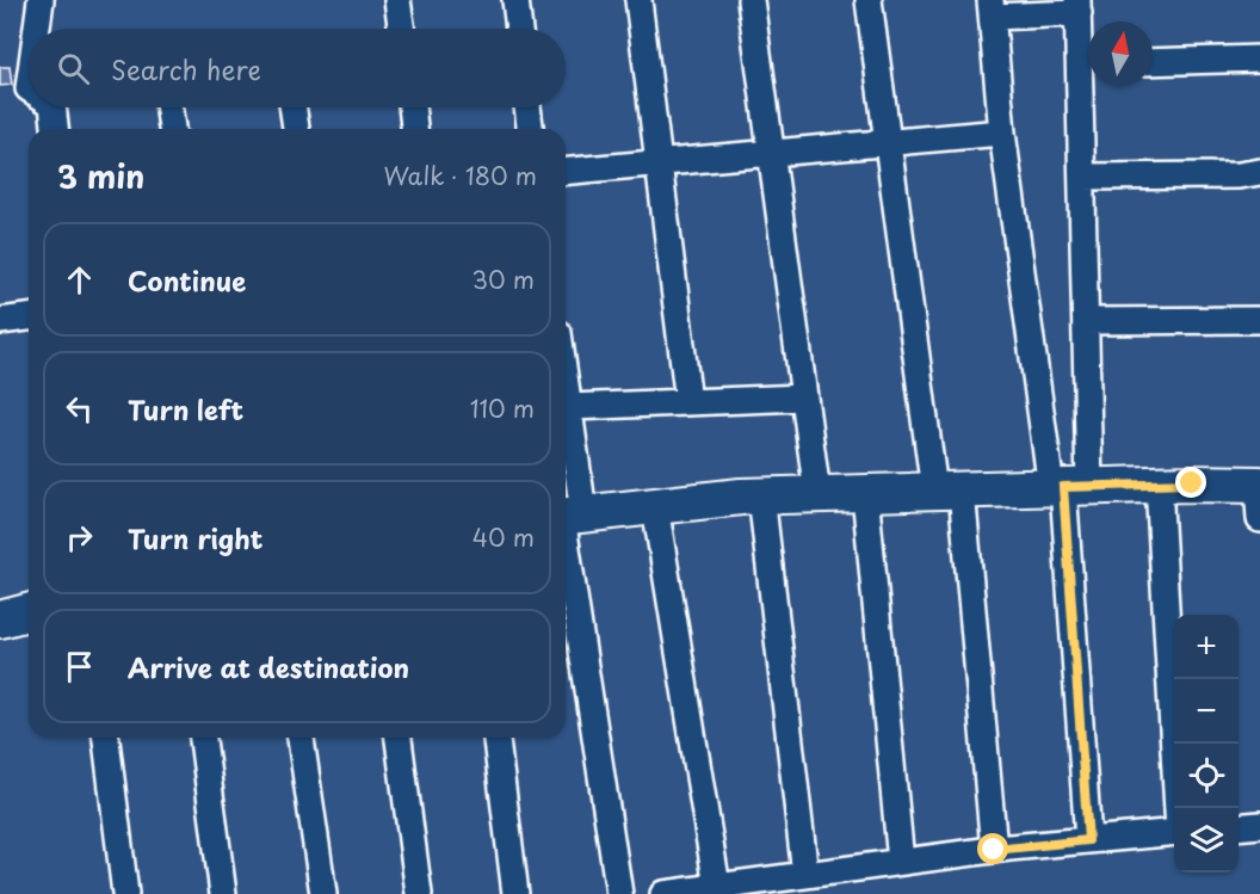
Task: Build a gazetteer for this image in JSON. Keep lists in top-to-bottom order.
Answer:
{
  "north": "top",
  "page": {
    "search": "Search here",
    "heading": ["3 min", "Walk · 180 m"],
    "list": [
      ["Continue", "30 m"],
      ["Turn left", "110 m"],
      ["Turn right", "40 m"],
      "Arrive at destination"
    ],
    "map_buttons": ["+", "−"]
  }
}
